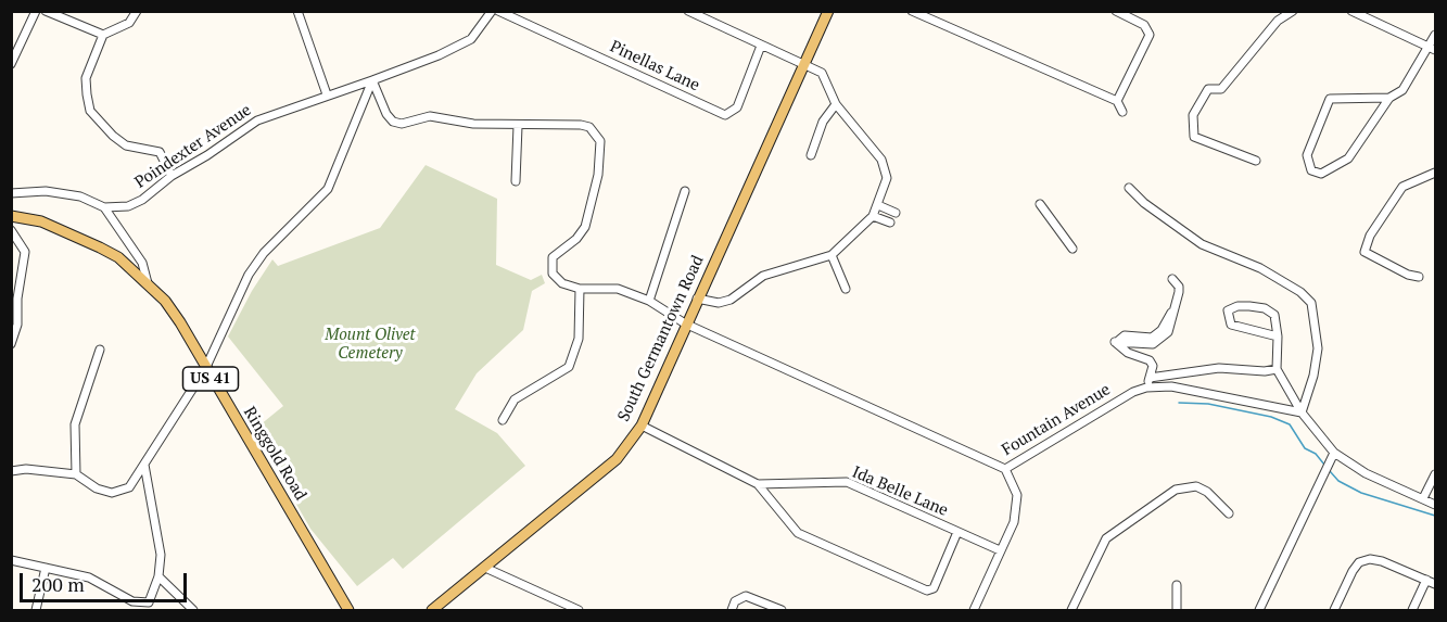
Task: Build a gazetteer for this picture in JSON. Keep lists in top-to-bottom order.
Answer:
{
  "streets": {
    "main road": ["South Germantown Road", "US 41", "Ringgold Road"],
    "street": [
      "Pinellas Lane",
      "Poindexter Avenue",
      "Fountain Avenue",
      "Ida Belle Lane"
    ]
  },
  "crossings": [
    ["South Germantown Road", "Fountain Avenue"],
    ["South Germantown Road", "Ida Belle Lane"]
  ],
  "parks": ["Mount Olivet Cemetery"],
  "scale_bar": "200 m"
}
